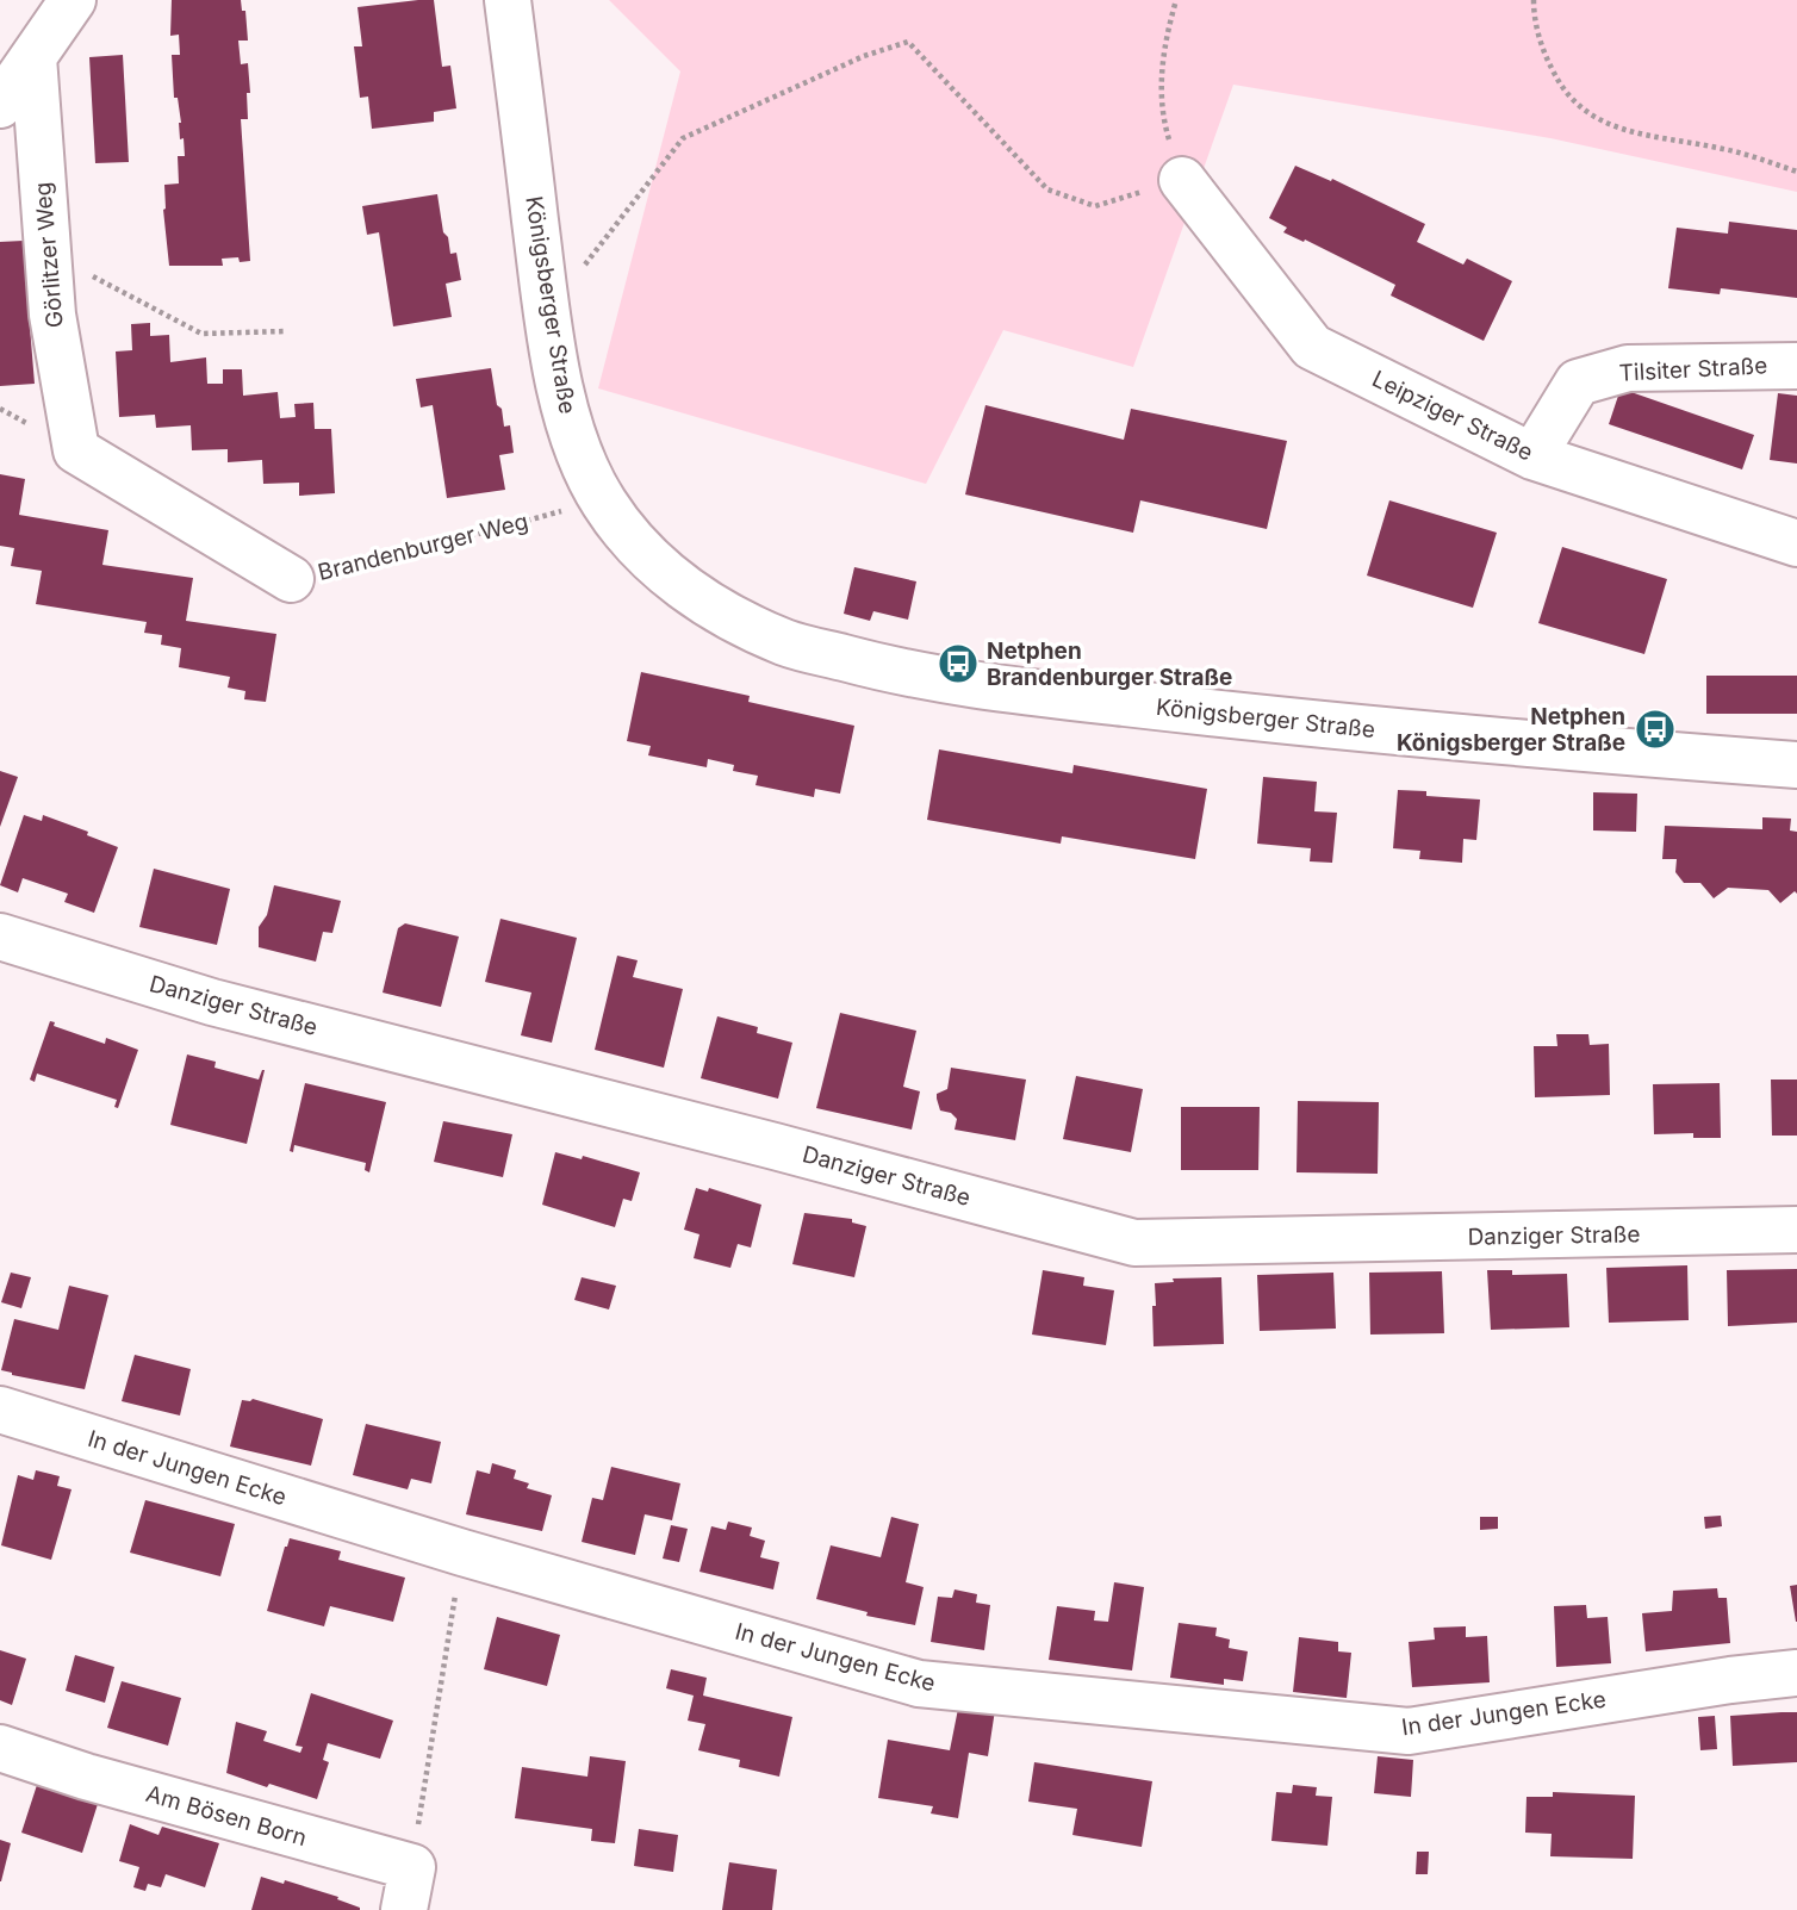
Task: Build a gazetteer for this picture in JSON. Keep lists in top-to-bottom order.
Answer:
{
  "streets": {
    "street": [
      "Görlitzer Weg",
      "Königsberger Straße",
      "Tilsiter Straße",
      "Leipziger Straße",
      "Brandenburger Weg",
      "Danziger Straße",
      "In der Jungen Ecke",
      "Am Bösen Born"
    ]
  },
  "crossings": [
    ["Görlitzer Weg", "Brandenburger Weg"],
    ["Königsberger Straße", "Brandenburger Weg"],
    ["Tilsiter Straße", "Leipziger Straße"]
  ],
  "places": {
    "bus stop": ["Netphen Brandenburger Straße", "Netphen Königsberger Straße"]
  }
}
